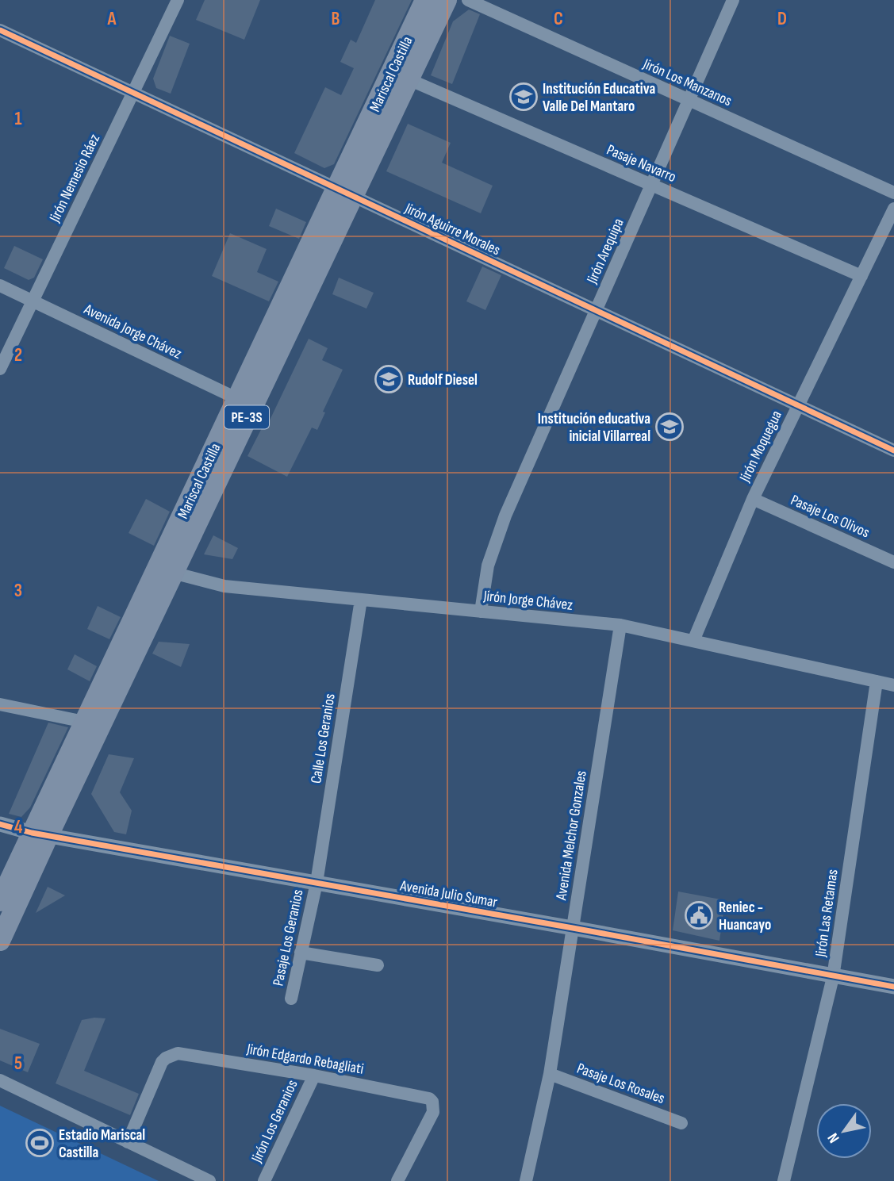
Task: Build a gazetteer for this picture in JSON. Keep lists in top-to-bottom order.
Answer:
{
  "streets": {
    "highway": ["Mariscal Castilla", "PE-3S"],
    "street": [
      "Jirón Los Manzanos",
      "Pasaje Navarro",
      "Jirón Nemesio Ráez",
      "Jirón Aguirre Morales",
      "Jirón Arequipa",
      "Avenida Jorge Chávez",
      "Jirón Moquegua",
      "Pasaje Los Olivos",
      "Jirón Jorge Chávez",
      "Calle Los Geranios",
      "Avenida Melchor Gonzales",
      "Avenida Julio Sumar",
      "Jirón Las Retamas",
      "Pasaje Los Geranios",
      "Jirón Edgardo Rebagliati",
      "Pasaje Los Rosales",
      "Jirón Los Geranios"
    ]
  },
  "crossings": [
    ["Mariscal Castilla", "Pasaje Navarro"],
    ["Mariscal Castilla", "Jirón Aguirre Morales"],
    ["Mariscal Castilla", "Avenida Jorge Chávez"],
    ["Mariscal Castilla", "PE-3S"],
    ["Mariscal Castilla", "Jirón Jorge Chávez"],
    ["Mariscal Castilla", "Avenida Julio Sumar"],
    ["Jirón Los Manzanos", "Jirón Arequipa"],
    ["Pasaje Navarro", "Jirón Arequipa"],
    ["Pasaje Navarro", "Jirón Moquegua"],
    ["Jirón Nemesio Ráez", "Jirón Aguirre Morales"],
    ["Jirón Nemesio Ráez", "Avenida Jorge Chávez"],
    ["Jirón Aguirre Morales", "Jirón Arequipa"],
    ["Jirón Aguirre Morales", "Jirón Moquegua"],
    ["Jirón Arequipa", "Jirón Jorge Chávez"],
    ["PE-3S", "Avenida Julio Sumar"],
    ["Jirón Moquegua", "Pasaje Los Olivos"],
    ["Jirón Moquegua", "Jirón Jorge Chávez"],
    ["Jirón Jorge Chávez", "Calle Los Geranios"],
    ["Jirón Jorge Chávez", "Avenida Melchor Gonzales"],
    ["Jirón Jorge Chávez", "Jirón Las Retamas"],
    ["Calle Los Geranios", "Avenida Julio Sumar"],
    ["Calle Los Geranios", "Pasaje Los Geranios"],
    ["Avenida Melchor Gonzales", "Avenida Julio Sumar"],
    ["Avenida Melchor Gonzales", "Pasaje Los Rosales"],
    ["Avenida Julio Sumar", "Jirón Las Retamas"],
    ["Avenida Julio Sumar", "Pasaje Los Geranios"],
    ["Jirón Edgardo Rebagliati", "Jirón Los Geranios"]
  ],
  "places": {
    "school or university": ["Institución Educativa Valle Del Mantaro", "Rudolf Diesel", "Institución educativa inicial Villarreal"],
    "public building": ["Reniec - Huancayo"],
    "sports": ["Estadio Mariscal Castilla"]
  },
  "north": "bottom left",
  "grid": {
    "columns": [
      "A",
      "B",
      "C",
      "D"
    ],
    "rows": [
      "1",
      "2",
      "3",
      "4",
      "5"
    ]
  }
}
